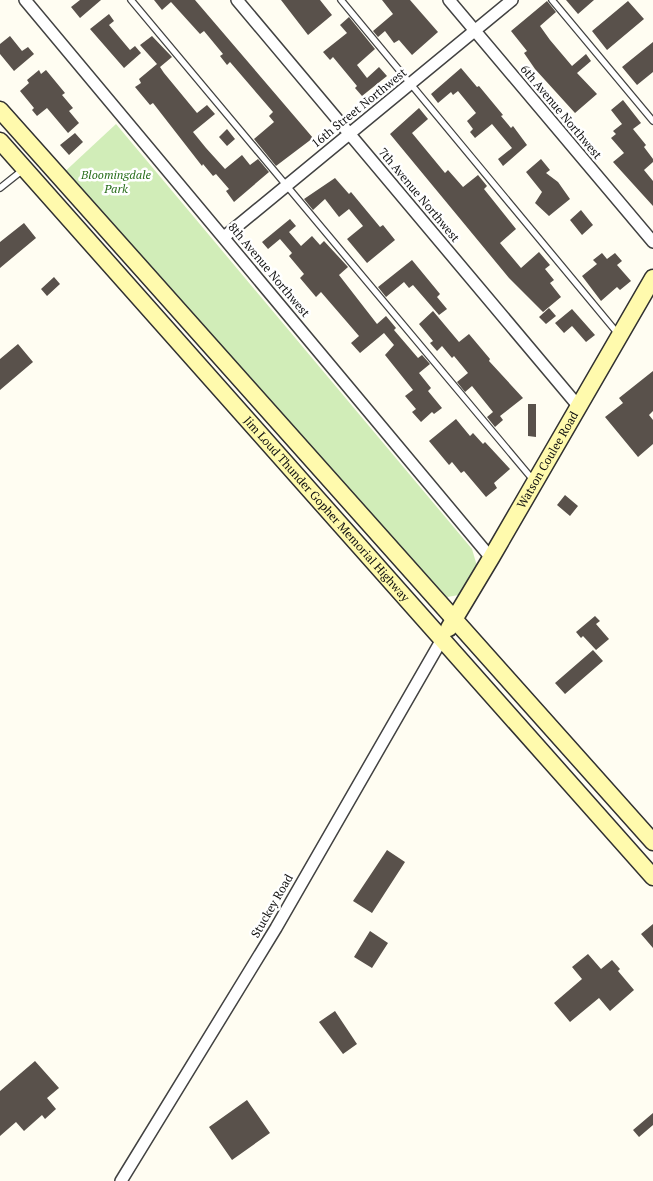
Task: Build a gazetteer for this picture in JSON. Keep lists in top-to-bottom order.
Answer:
{
  "streets": {
    "main road": ["Watson Coulee Road", "Jim Loud Thunder Gopher Memorial Highway"],
    "street": [
      "16th Street Northwest",
      "6th Avenue Northwest",
      "7th Avenue Northwest",
      "8th Avenue Northwest",
      "Stuckey Road"
    ]
  },
  "crossings": [
    ["16th Street Northwest", "6th Avenue Northwest"],
    ["16th Street Northwest", "7th Avenue Northwest"],
    ["16th Street Northwest", "8th Avenue Northwest"],
    ["7th Avenue Northwest", "Watson Coulee Road"],
    ["8th Avenue Northwest", "Watson Coulee Road"],
    ["Watson Coulee Road", "Jim Loud Thunder Gopher Memorial Highway"],
    ["Watson Coulee Road", "Stuckey Road"],
    ["Jim Loud Thunder Gopher Memorial Highway", "Stuckey Road"]
  ],
  "parks": ["Bloomingdale Park"]
}
